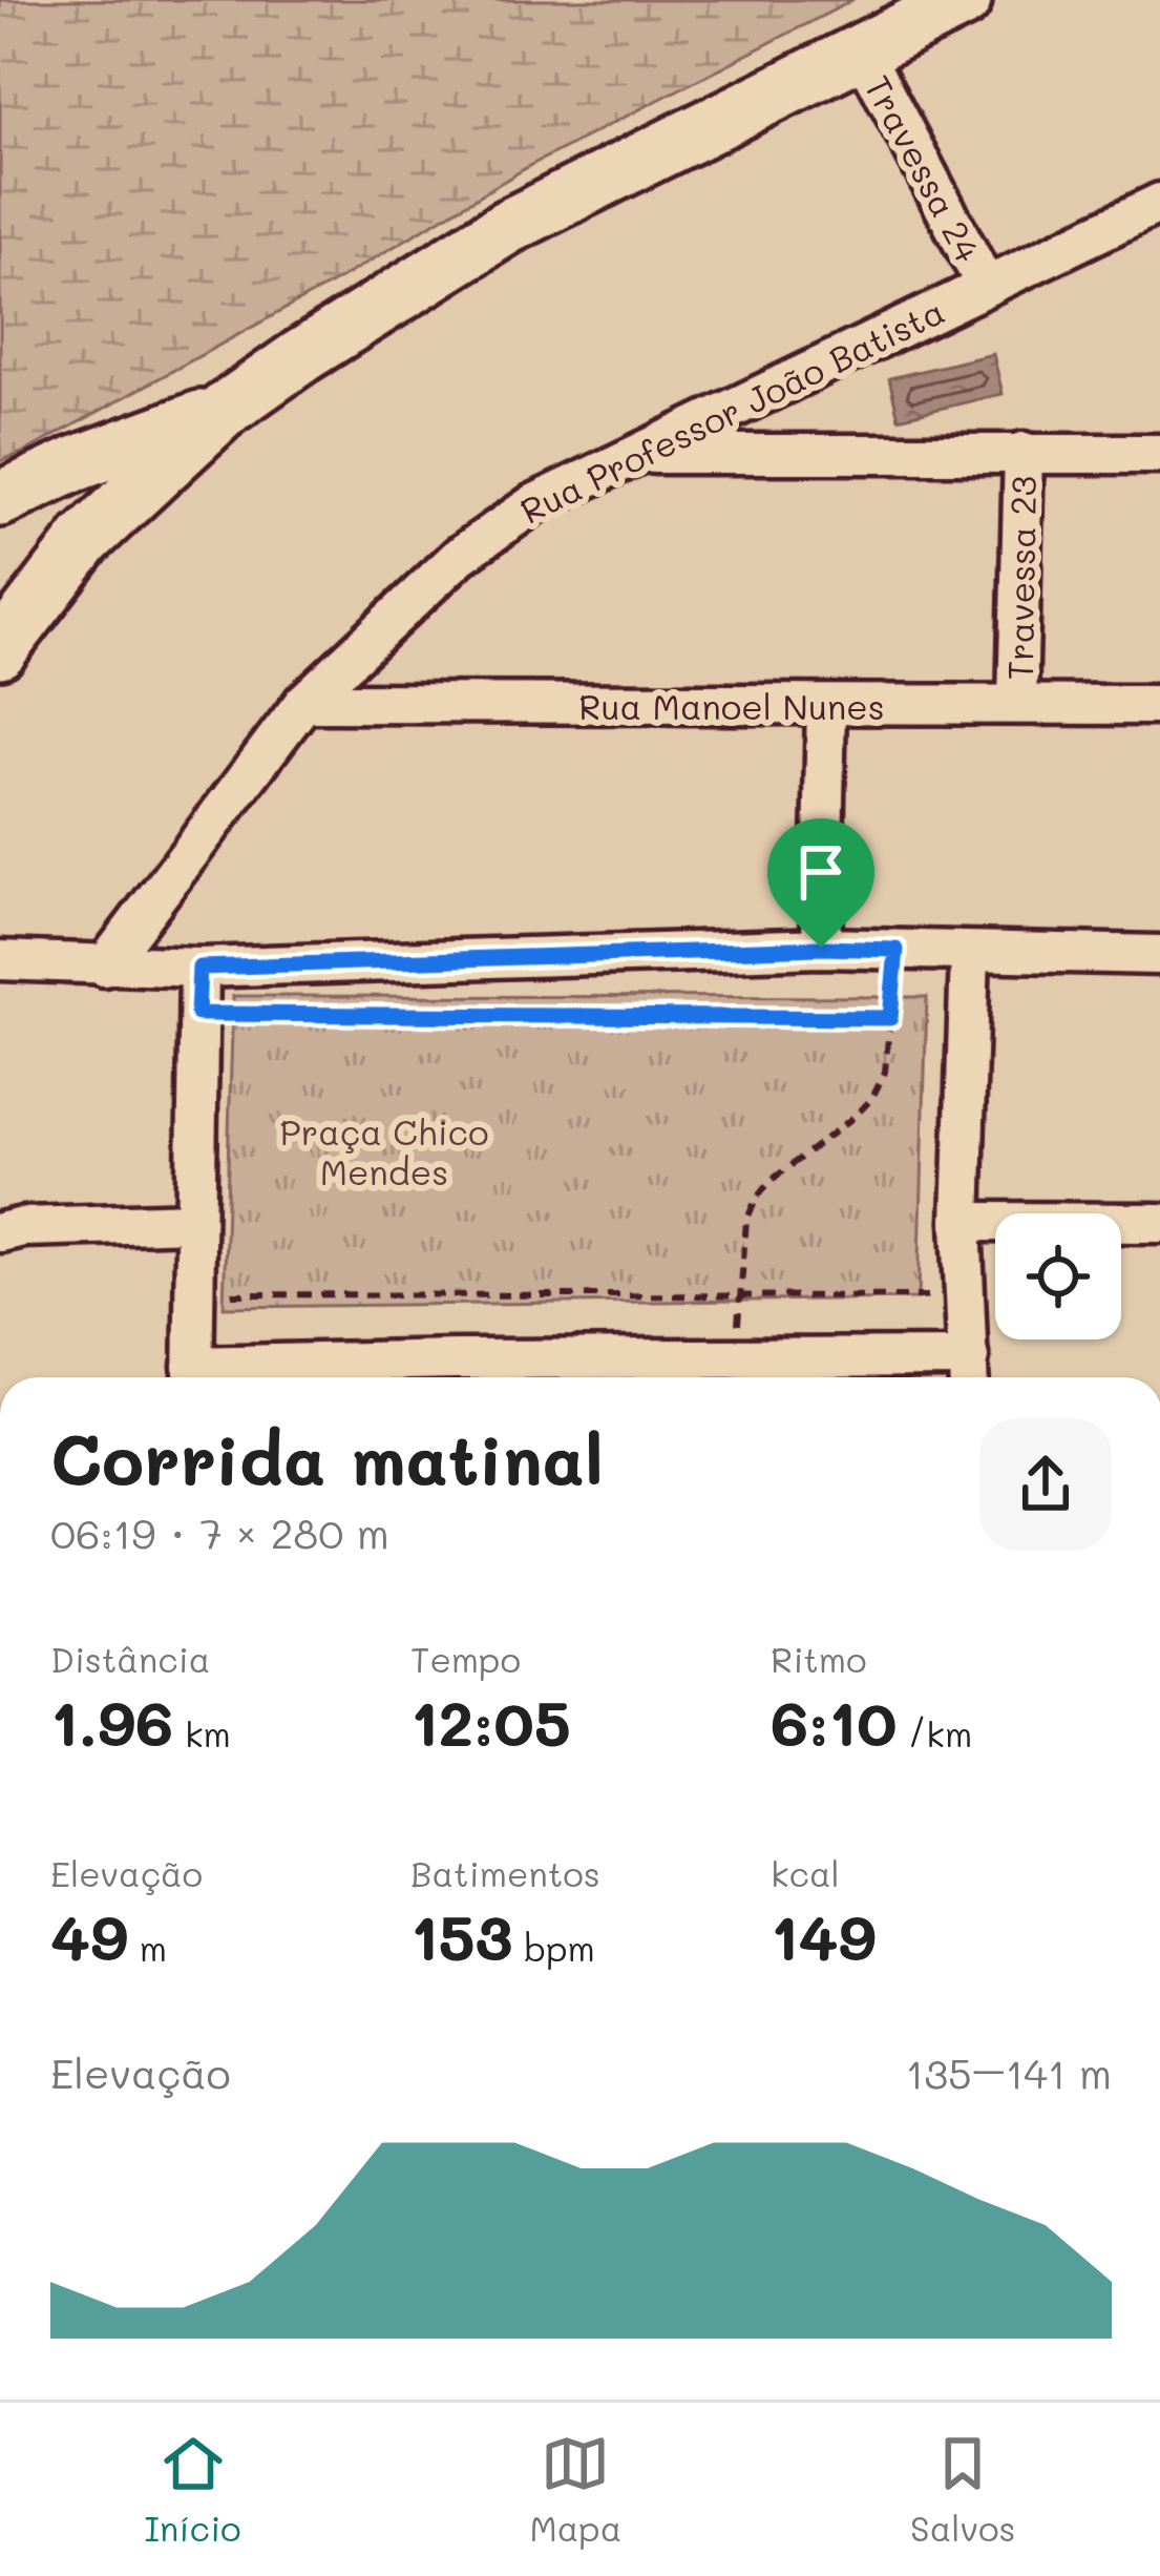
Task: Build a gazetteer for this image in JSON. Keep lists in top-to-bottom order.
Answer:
{
  "streets": {
    "street": [
      "Travessa 24",
      "Rua Professor João Batista",
      "Travessa 23",
      "Rua Manoel Nunes"
    ]
  },
  "crossings": [
    ["Travessa 24", "Rua Professor João Batista"],
    ["Rua Professor João Batista", "Rua Manoel Nunes"],
    ["Travessa 23", "Rua Manoel Nunes"]
  ],
  "parks": ["Praça Chico Mendes"],
  "page": {
    "heading": ["Corrida matinal", "06:19 · 7 × 280 m"],
    "stats": [
      ["Distância", "1.96 km"],
      ["Tempo", "12:05"],
      ["Ritmo", "6:10 /km"],
      ["Elevação", "49 m"],
      ["Batimentos", "153 bpm"],
      ["kcal", "149"]
    ],
    "chart": ["Elevação", "135–141 m"],
    "tabs": ["Início", "Mapa", "Salvos"]
  }
}
